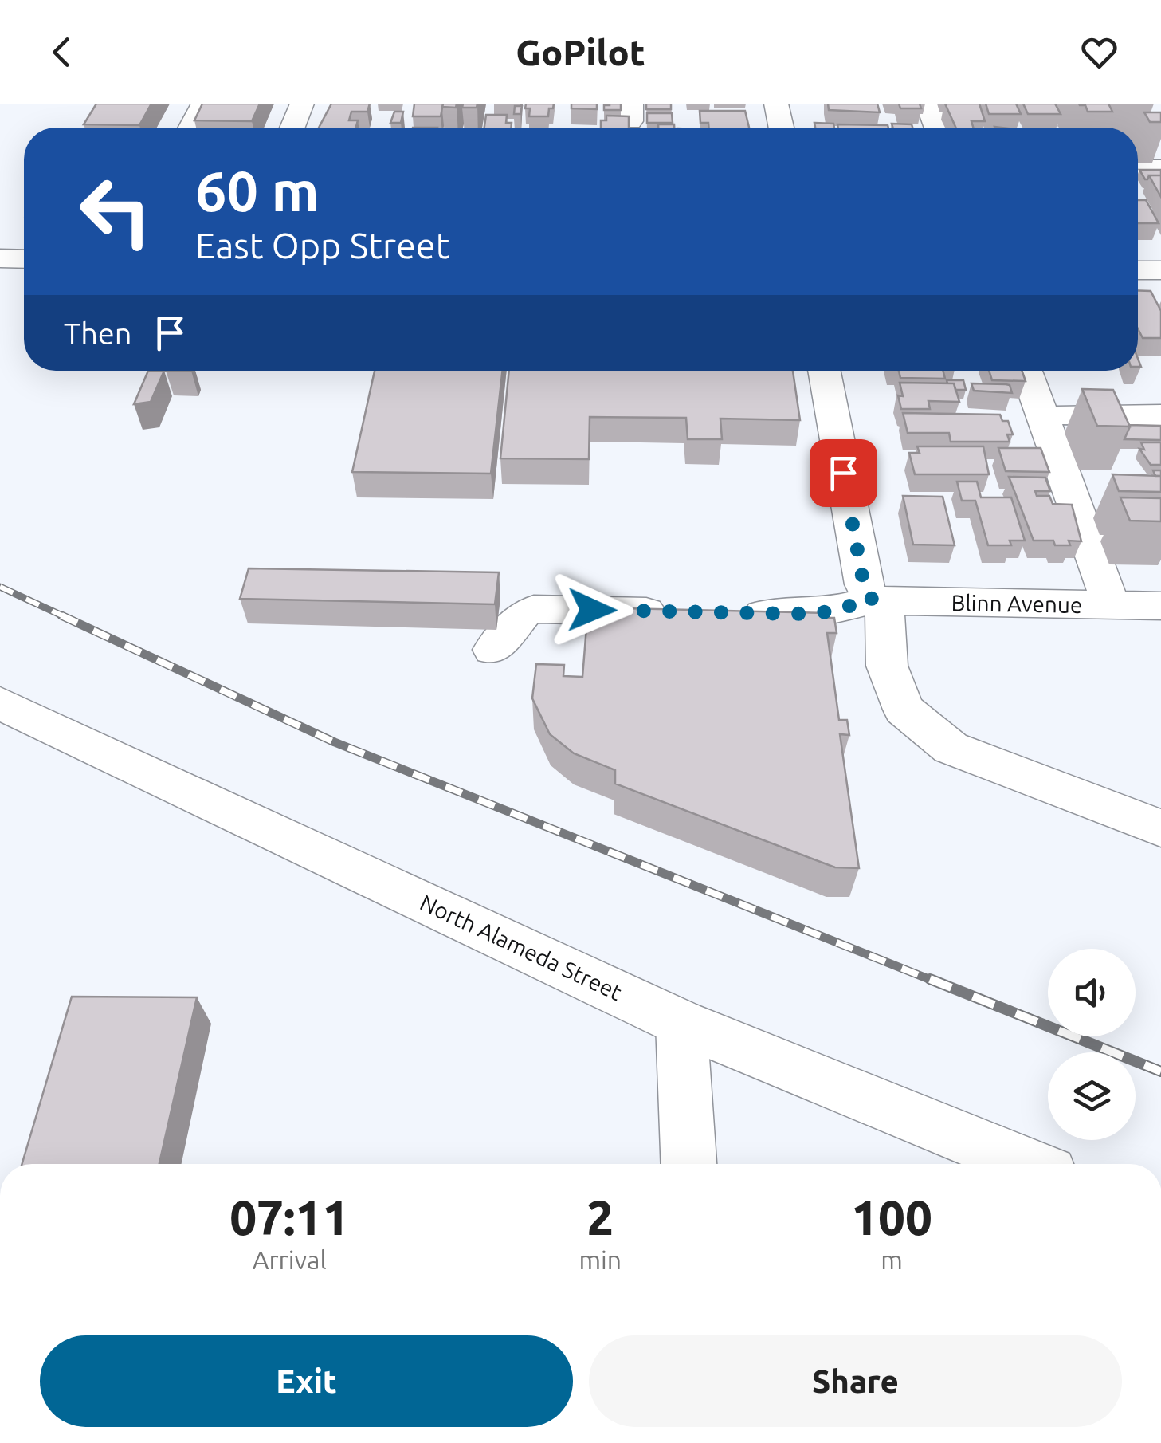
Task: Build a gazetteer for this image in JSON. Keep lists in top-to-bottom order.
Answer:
{
  "streets": {
    "street": ["Blinn Avenue", "North Alameda Street"]
  },
  "page": {
    "header": "GoPilot",
    "turn": ["60 m", "East Opp Street"],
    "then": "Then",
    "eta": [
      "07:11",
      "Arrival",
      "2",
      "min",
      "100",
      "m"
    ],
    "buttons": ["Exit", "Share"]
  }
}
